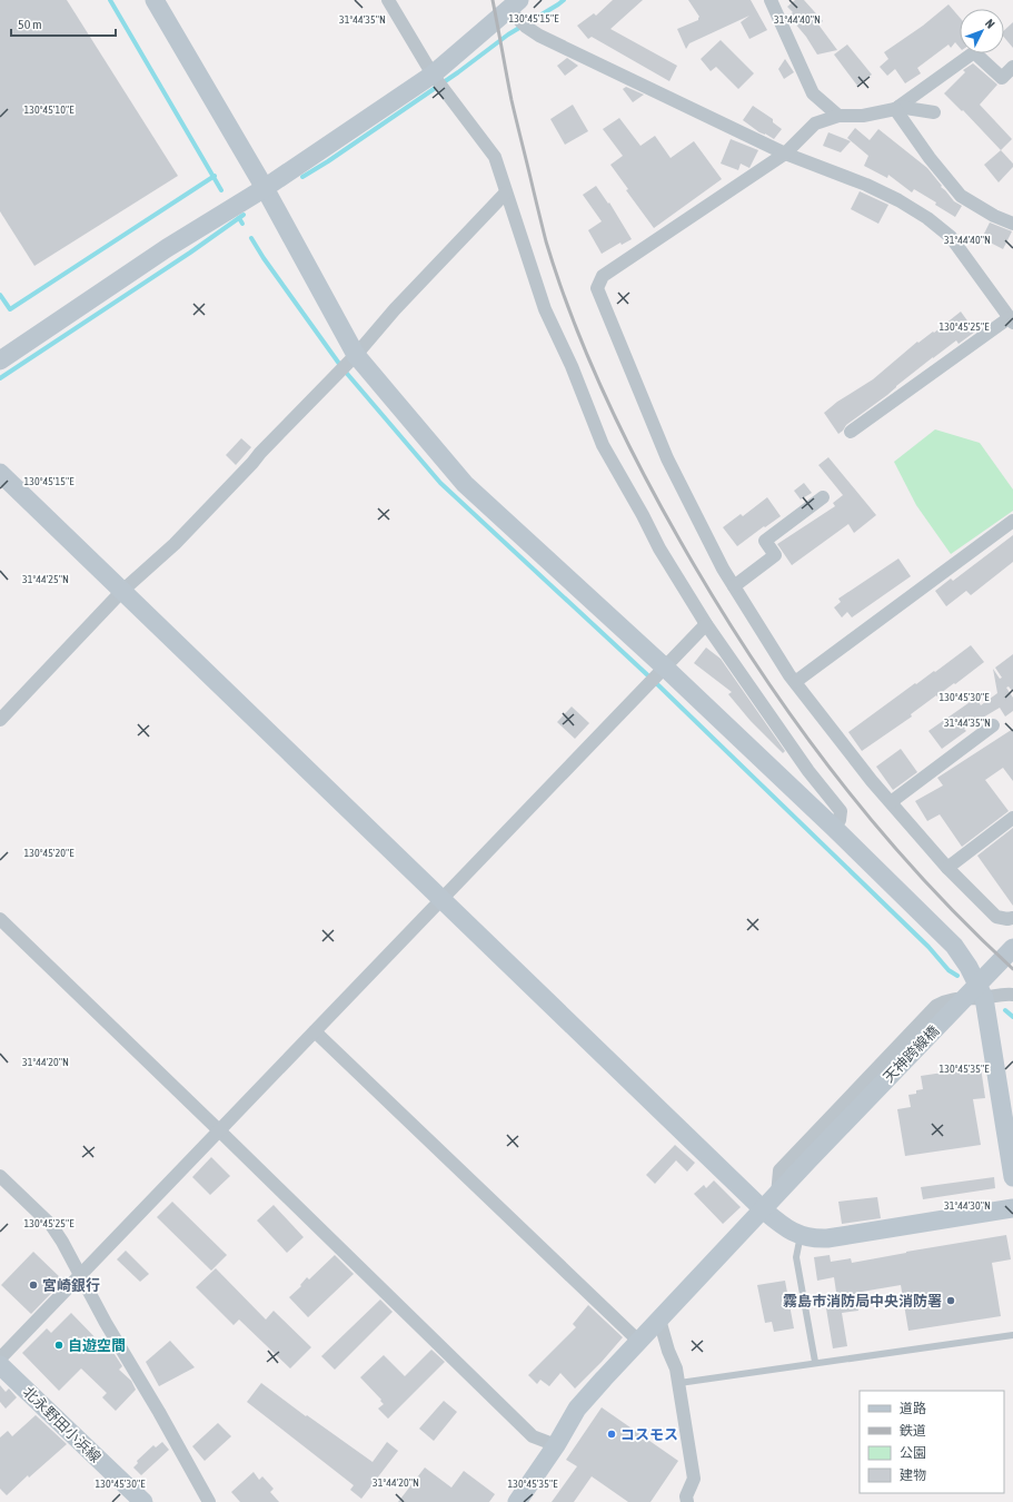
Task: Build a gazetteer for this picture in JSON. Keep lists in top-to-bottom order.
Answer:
{
  "streets": {
    "street": ["天神跨線橋", "北永野田小浜線"]
  },
  "places": [
    "宮崎銀行",
    "霧島市消防局中央消防署",
    "自遊空間",
    "コスモス"
  ],
  "legend": [
    "道路",
    "鉄道",
    "公園",
    "建物"
  ],
  "scale_bar": "50 m",
  "north": "top right",
  "coordinates": [
    "130°45'15\"E",
    "31°44'40\"N",
    "31°44'35\"N",
    "130°45'10\"E",
    "130°45'25\"E",
    "31°44'25\"N",
    "130°45'30\"E",
    "130°45'20\"E",
    "31°44'20\"N",
    "130°45'35\"E",
    "31°44'30\"N"
  ]
}
